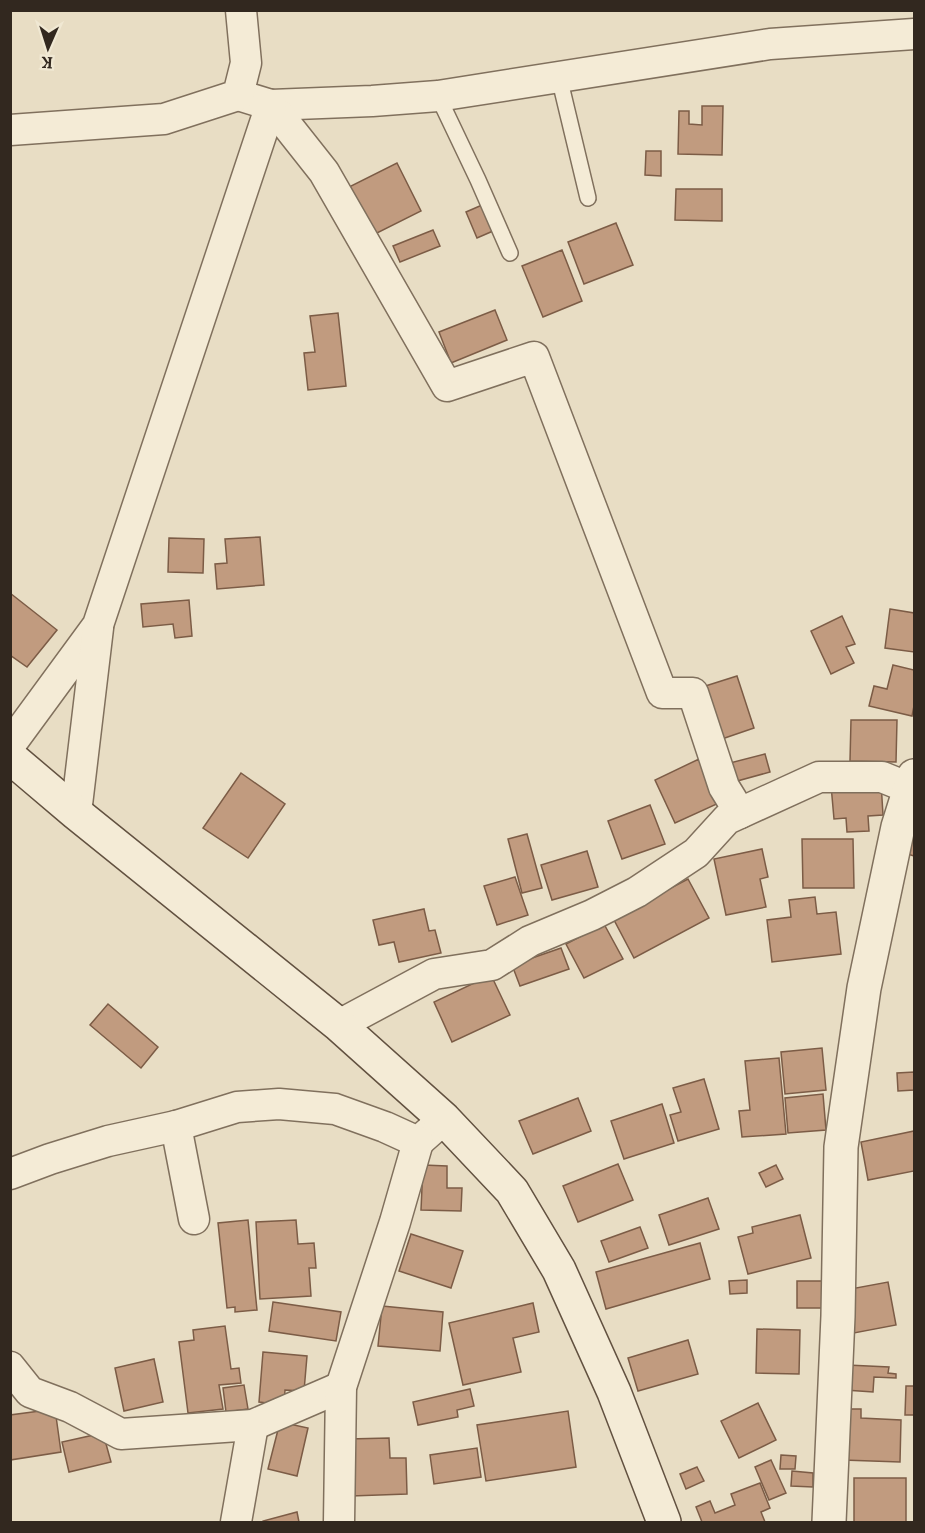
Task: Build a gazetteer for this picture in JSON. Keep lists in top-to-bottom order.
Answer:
{
  "north": "bottom"
}
